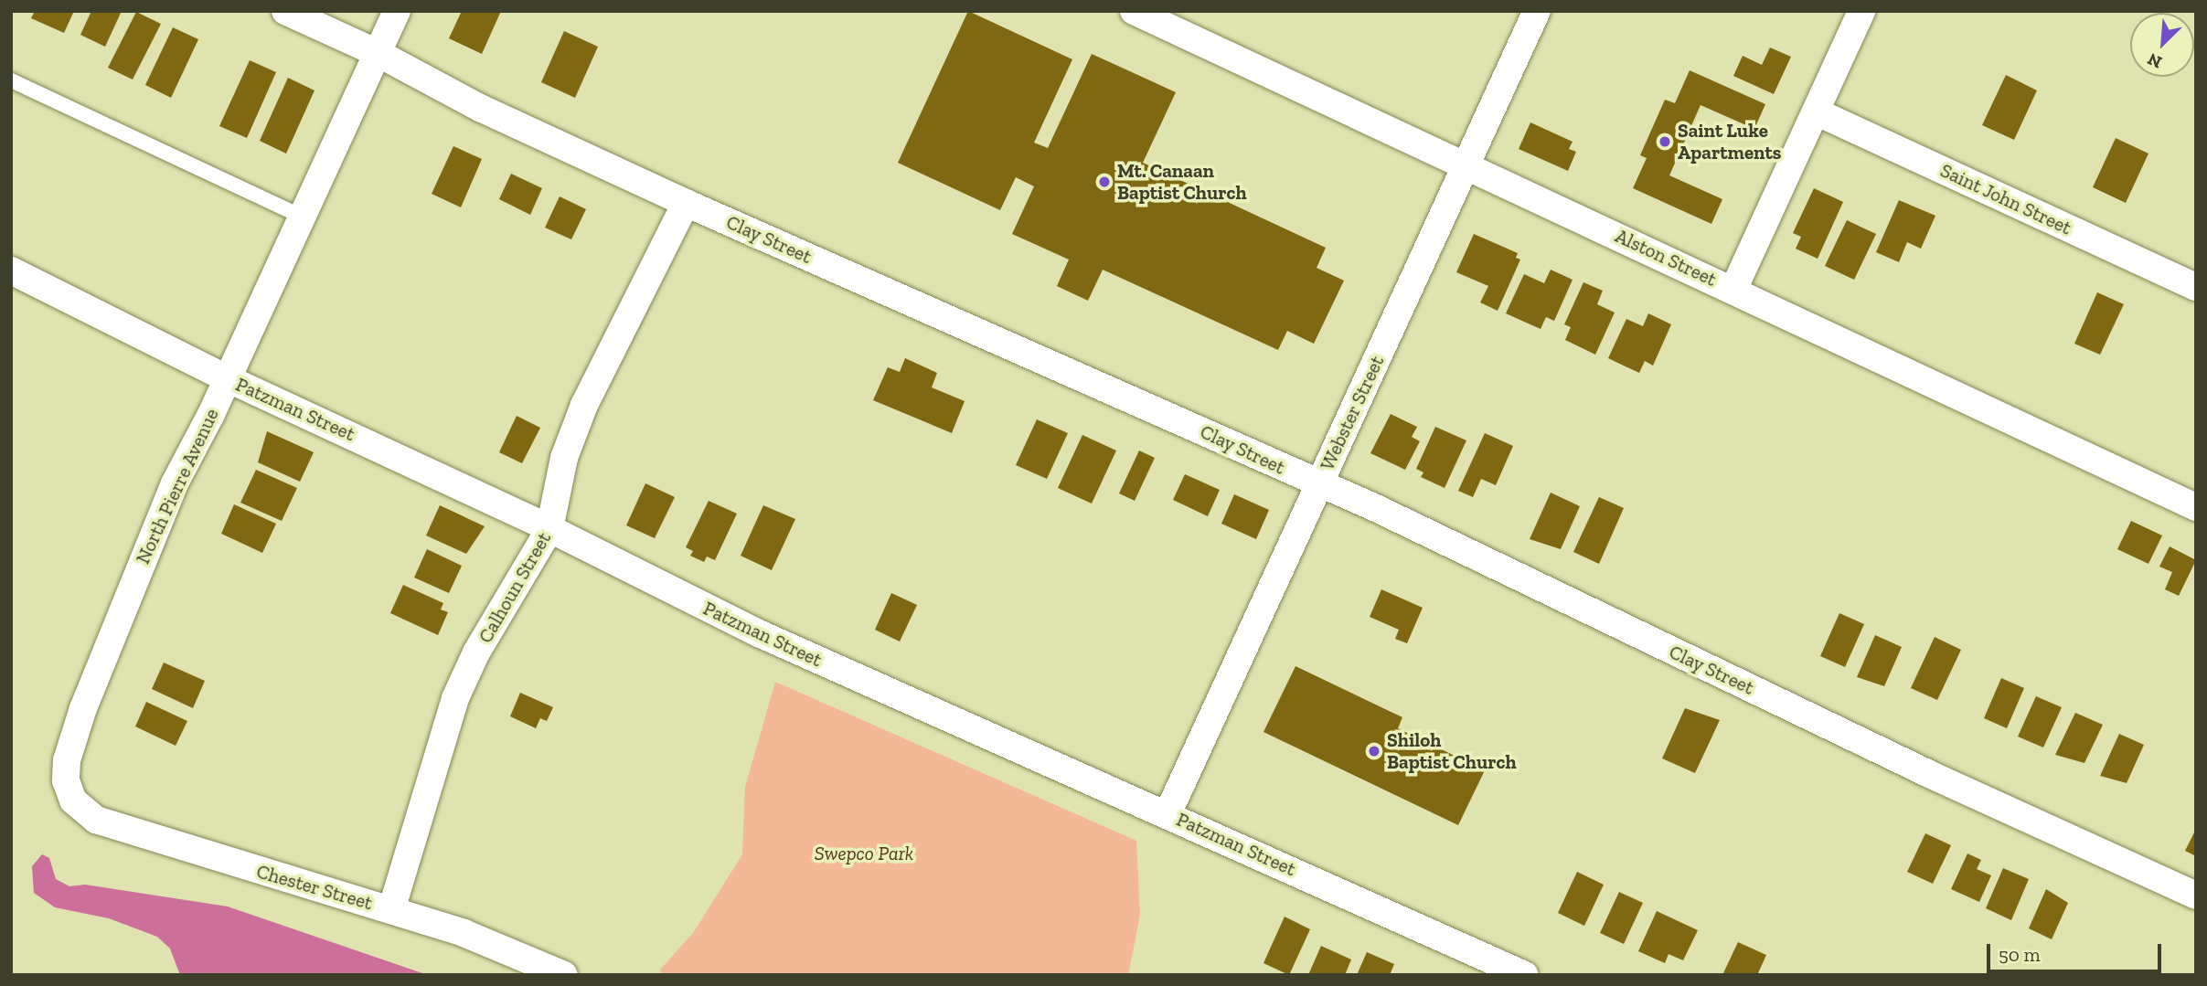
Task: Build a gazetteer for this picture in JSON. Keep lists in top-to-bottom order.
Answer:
{
  "streets": {
    "street": [
      "Saint John Street",
      "Clay Street",
      "Alston Street",
      "Patzman Street",
      "Webster Street",
      "North Pierre Avenue",
      "Calhoun Street",
      "Chester Street"
    ]
  },
  "crossings": [
    ["Clay Street", "Webster Street"],
    ["Clay Street", "North Pierre Avenue"],
    ["Clay Street", "Calhoun Street"],
    ["Alston Street", "Webster Street"],
    ["Patzman Street", "Webster Street"],
    ["Patzman Street", "North Pierre Avenue"],
    ["Patzman Street", "Calhoun Street"],
    ["North Pierre Avenue", "Chester Street"],
    ["Calhoun Street", "Chester Street"]
  ],
  "parks": ["Swepco Park"],
  "places": ["Saint Luke Apartments", "Mt. Canaan Baptist Church", "Shiloh Baptist Church"],
  "scale_bar": "50 m",
  "north": "bottom left"
}
